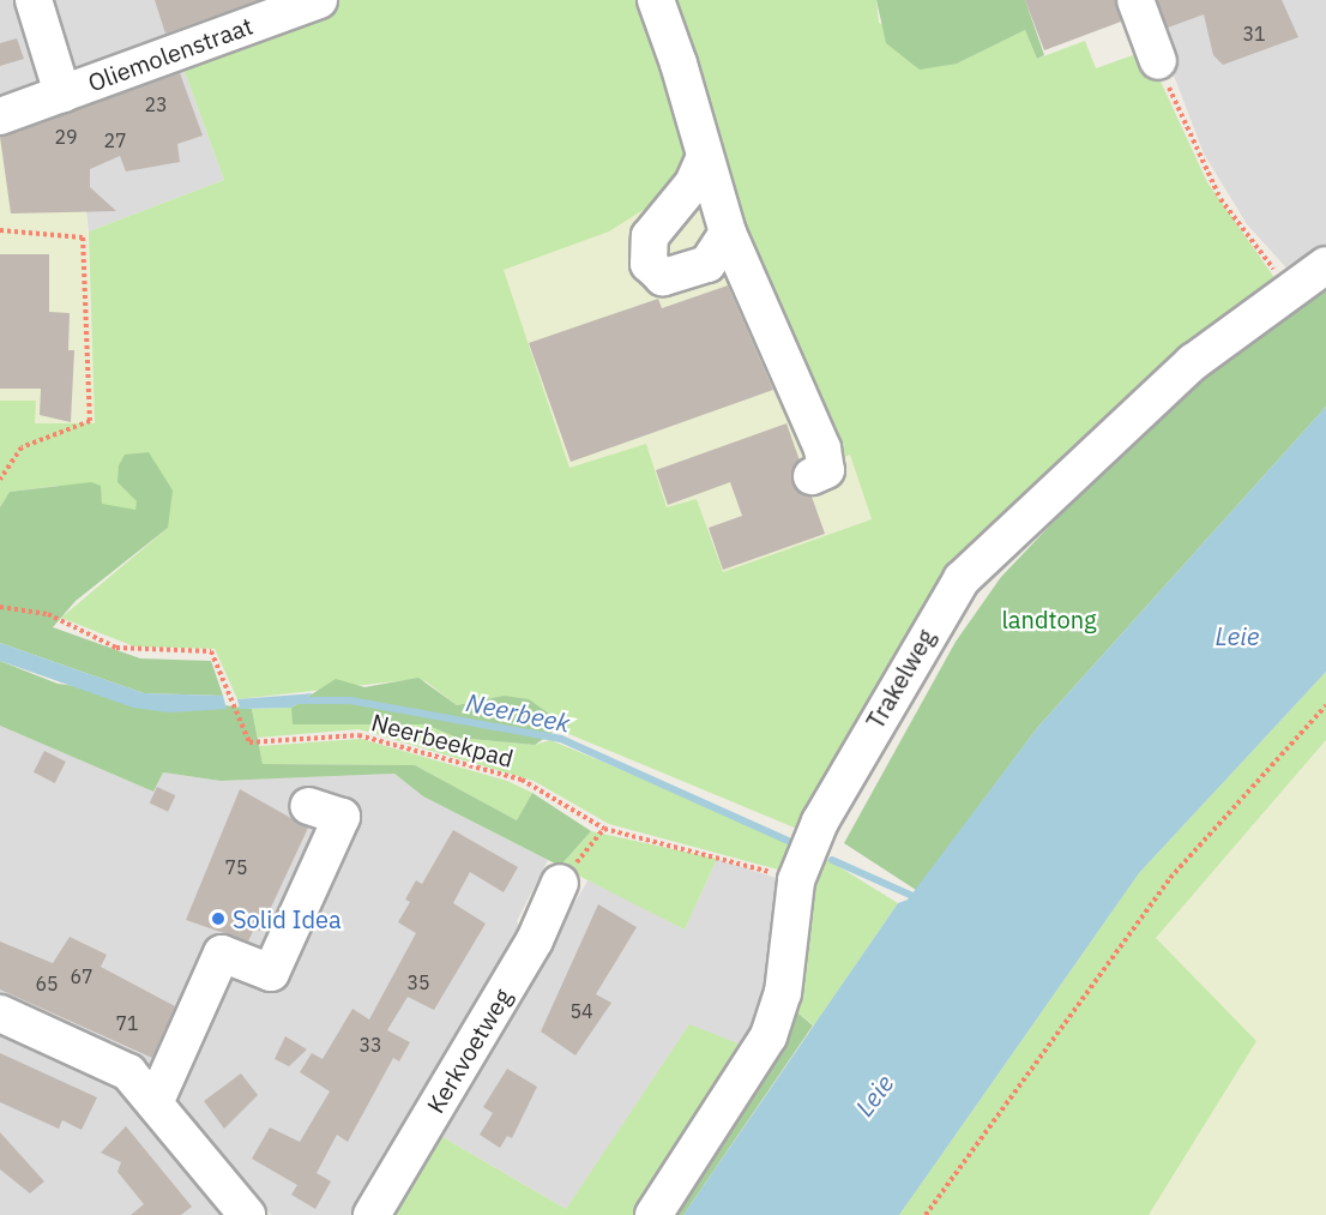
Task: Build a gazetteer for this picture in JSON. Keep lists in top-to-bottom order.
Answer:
{
  "streets": {
    "street": ["Oliemolenstraat", "Trakelweg", "Kerkvoetweg"],
    "path": ["Neerbeekpad"]
  },
  "crossings": [
    ["Trakelweg", "Neerbeekpad"]
  ],
  "water": ["Leie", "Neerbeek"],
  "parks": ["landtong"],
  "places": ["Solid Idea"],
  "house_numbers": [
    "31",
    "23",
    "29",
    "27",
    "75",
    "67",
    "35",
    "65",
    "54",
    "71",
    "33"
  ]
}
